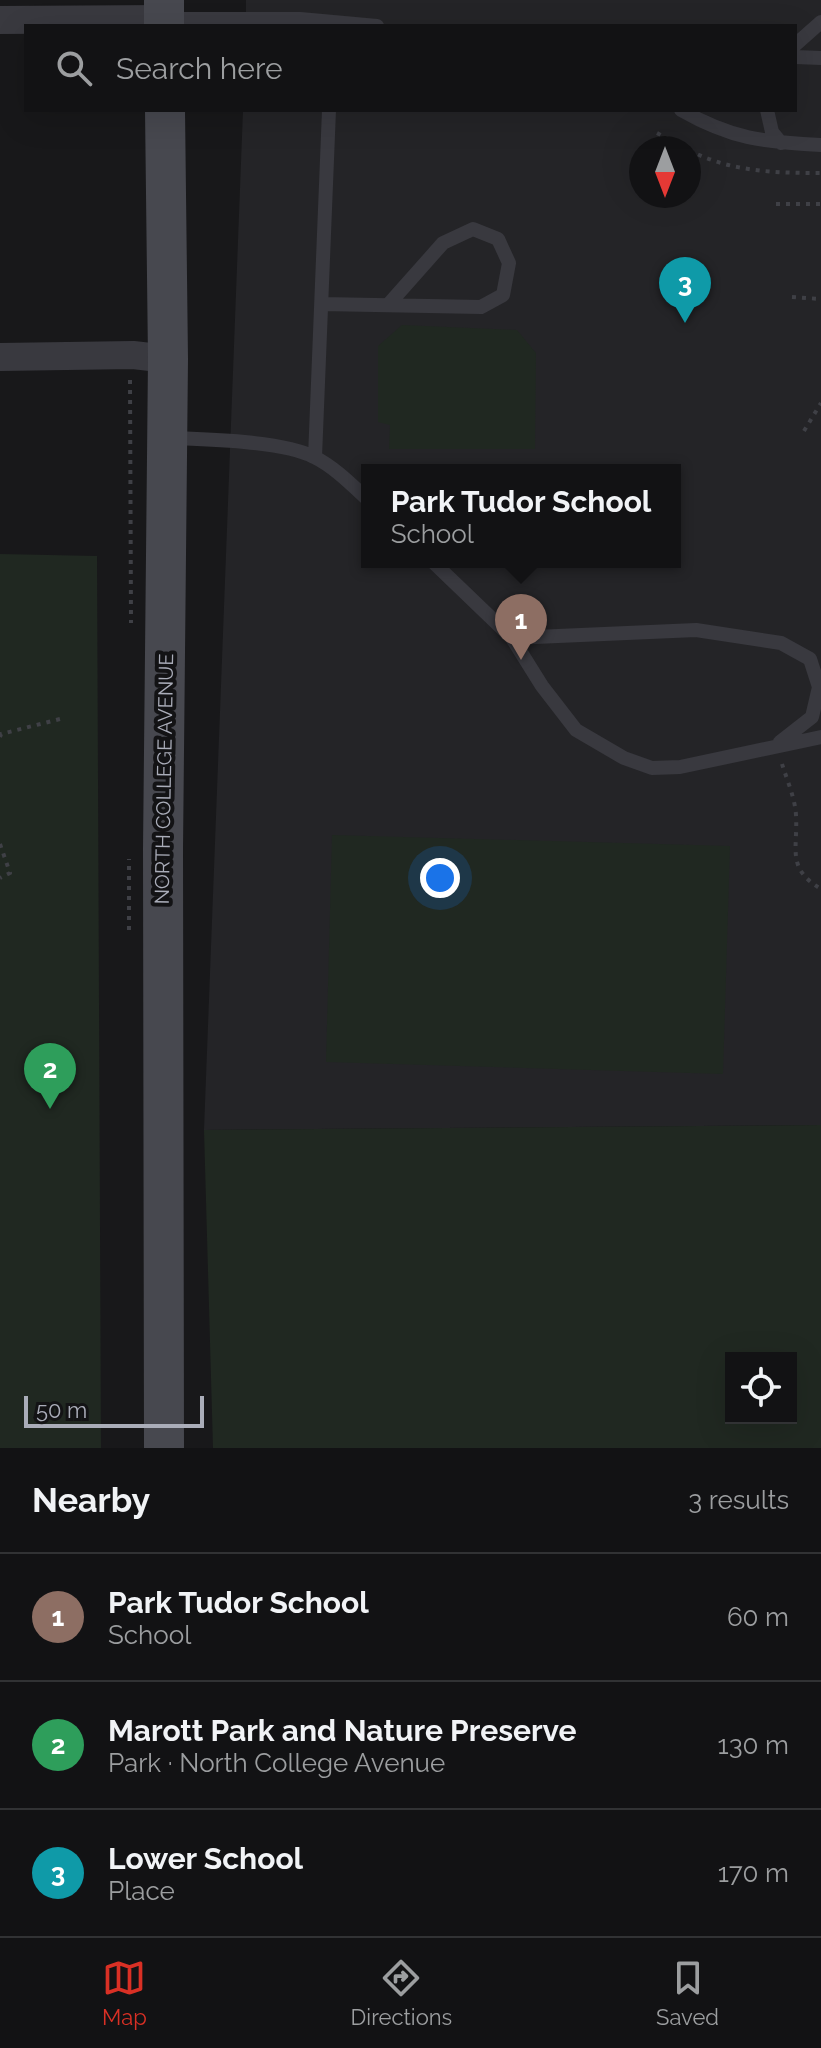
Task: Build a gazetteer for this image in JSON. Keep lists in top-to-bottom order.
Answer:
{
  "streets": {
    "main road": ["NORTH COLLEGE AVENUE"]
  },
  "scale_bar": "50 m",
  "north": "bottom",
  "page": {
    "search": "Search here",
    "pins": ["3", "1", "2"],
    "popup": ["Park Tudor School", "School"],
    "scale": "50 m",
    "heading": ["Nearby", "3 results"],
    "list": [
      {
        "mark": "1",
        "name": "Park Tudor School",
        "note": "School",
        "value": "60 m"
      },
      {
        "mark": "2",
        "name": "Marott Park and Nature Preserve",
        "note": "Park · North College Avenue",
        "value": "130 m"
      },
      {
        "mark": "3",
        "name": "Lower School",
        "note": "Place",
        "value": "170 m"
      }
    ],
    "nav": ["Map", "Directions", "Saved"]
  }
}
